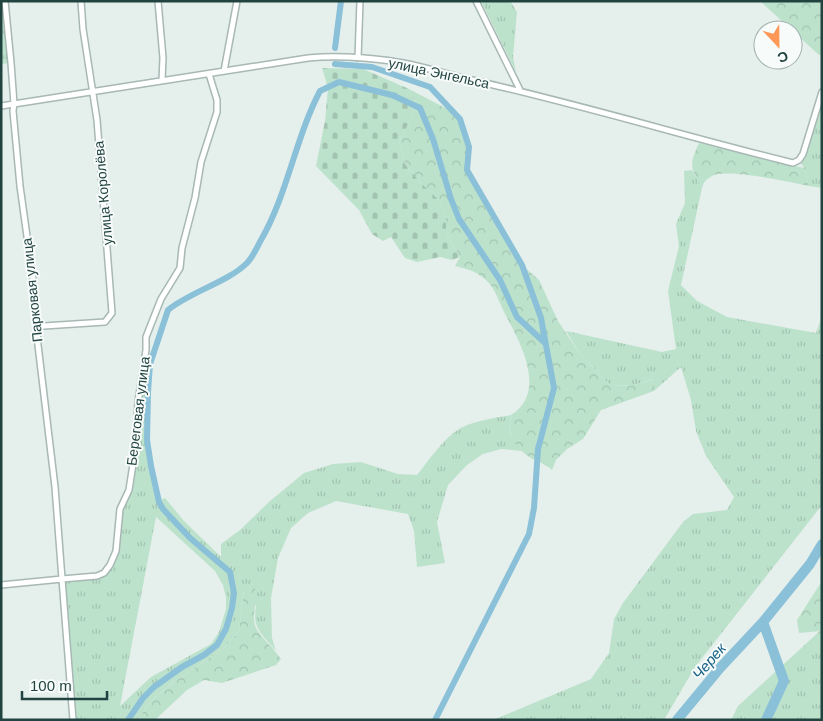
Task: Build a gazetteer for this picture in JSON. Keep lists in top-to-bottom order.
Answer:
{
  "streets": {
    "street": [
      "улица Энгельса",
      "улица Королёва",
      "Парковая улица",
      "Береговая улица"
    ]
  },
  "crossings": [
    ["улица Энгельса", "улица Королёва"],
    ["улица Энгельса", "Парковая улица"],
    ["улица Энгельса", "Береговая улица"],
    ["Парковая улица", "Береговая улица"]
  ],
  "water": ["Черек"],
  "scale_bar": "100 m",
  "north": "bottom"
}
